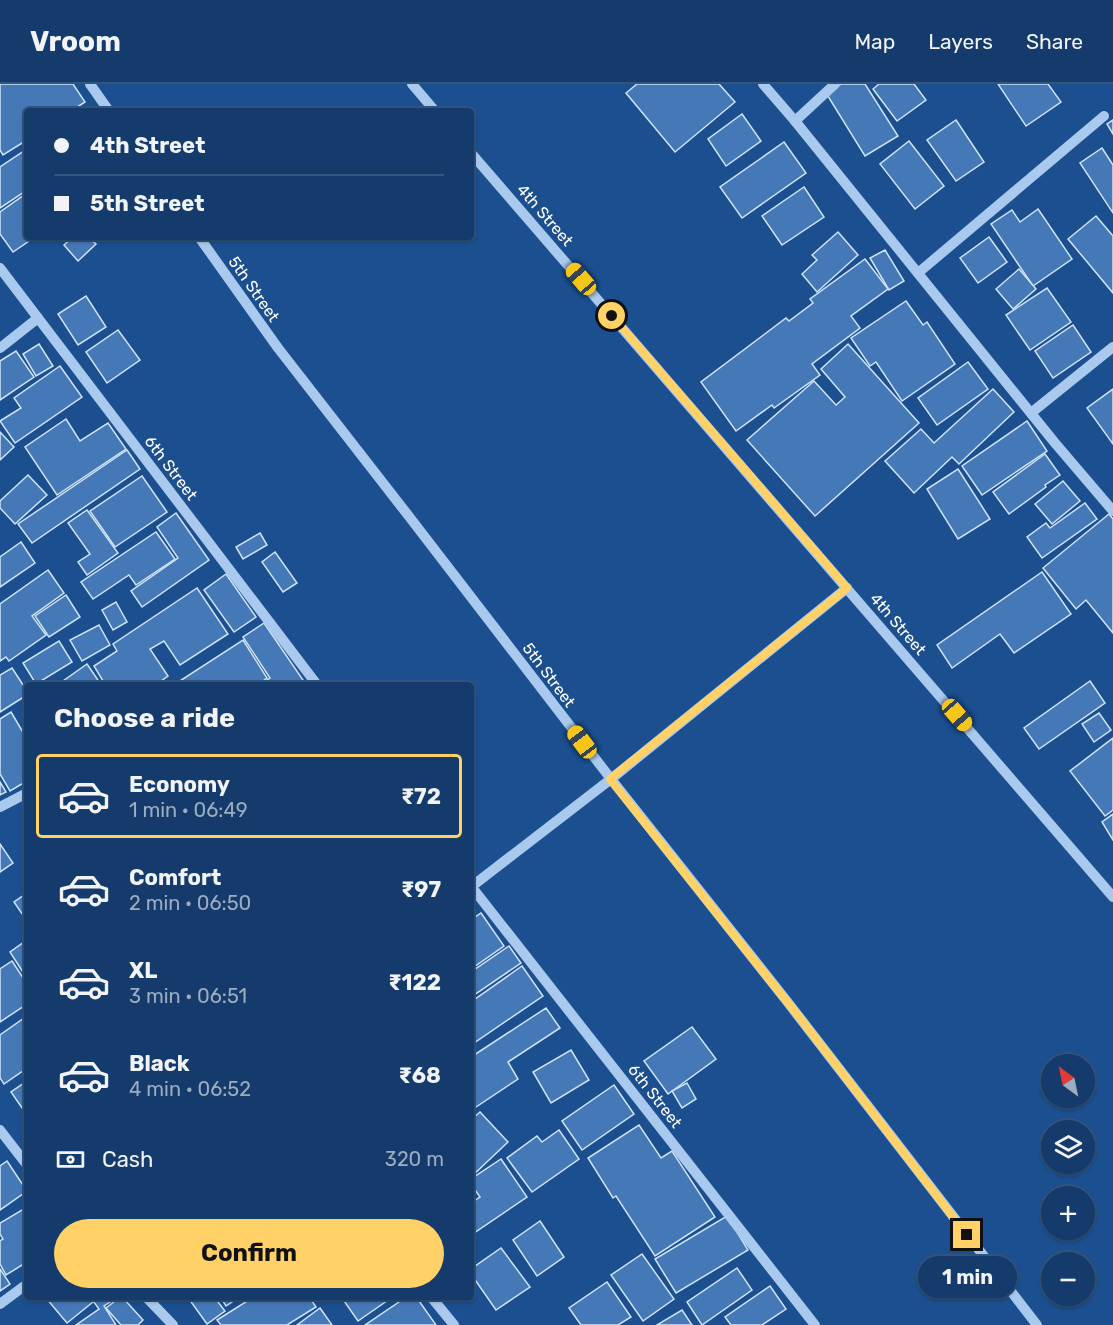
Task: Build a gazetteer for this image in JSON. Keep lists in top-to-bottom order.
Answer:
{
  "streets": {
    "street": ["4th Street", "5th Street", "6th Street"]
  },
  "north": "top left",
  "page": {
    "header": "Vroom",
    "nav": ["Map", "Layers", "Share"],
    "banner": ["4th Street", "5th Street"],
    "heading": "Choose a ride",
    "list": [
      {
        "name": "Economy",
        "note": "1 min · 06:49",
        "value": "₹72"
      },
      {
        "name": "Comfort",
        "note": "2 min · 06:50",
        "value": "₹97"
      },
      {
        "name": "XL",
        "note": "3 min · 06:51",
        "value": "₹122"
      },
      {
        "name": "Black",
        "note": "4 min · 06:52",
        "value": "₹68"
      }
    ],
    "map_buttons": ["+", "−"],
    "pay": ["Cash", "320 m"],
    "buttons": "Confirm",
    "bubble": "1 min"
  }
}
